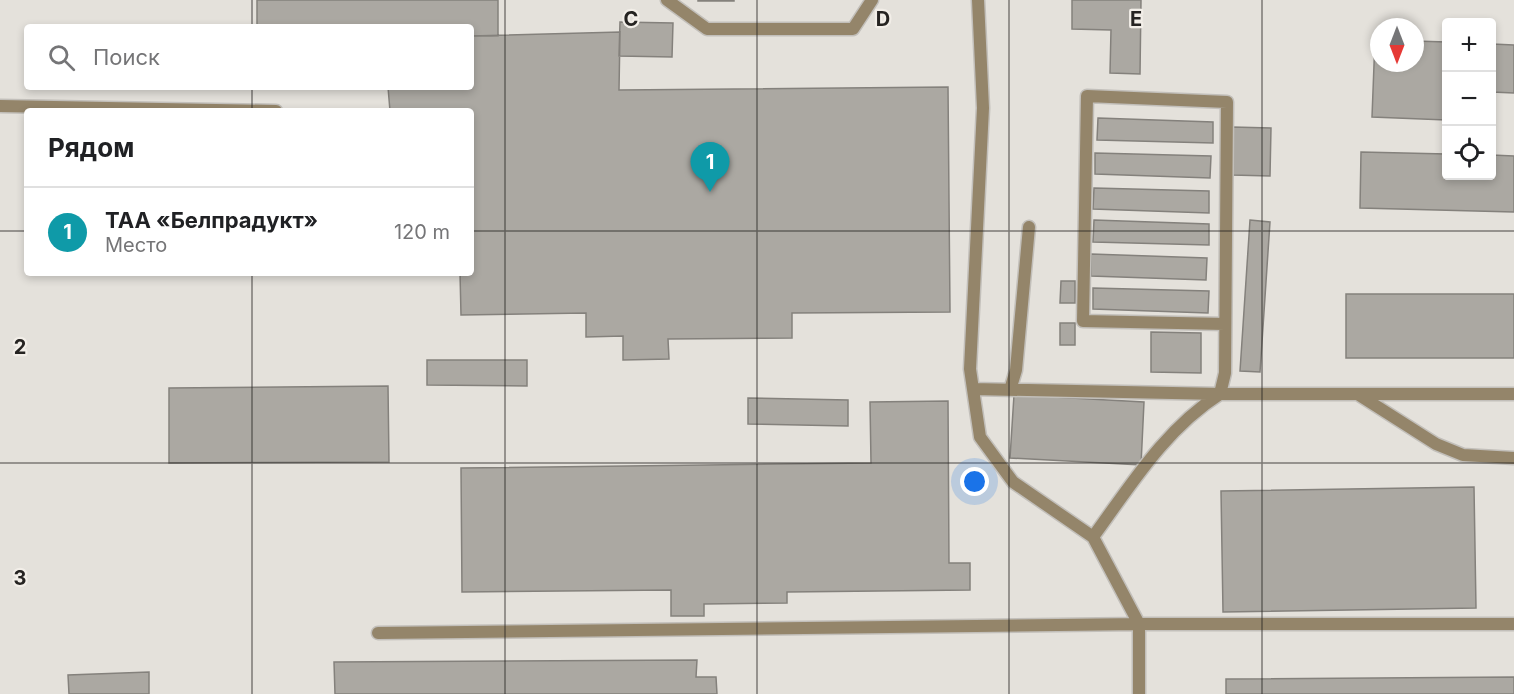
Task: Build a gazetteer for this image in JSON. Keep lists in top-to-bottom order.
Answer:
{
  "north": "bottom",
  "page": {
    "map_buttons": ["+", "−"],
    "search": "Поиск",
    "heading": "Рядом",
    "pins": "1",
    "list": [
      {
        "mark": "1",
        "name": "ТАА «Белпрадукт»",
        "note": "Место",
        "value": "120 m"
      }
    ]
  },
  "grid": {
    "columns": ["C", "D", "E"],
    "rows": ["2", "3"]
  }
}
